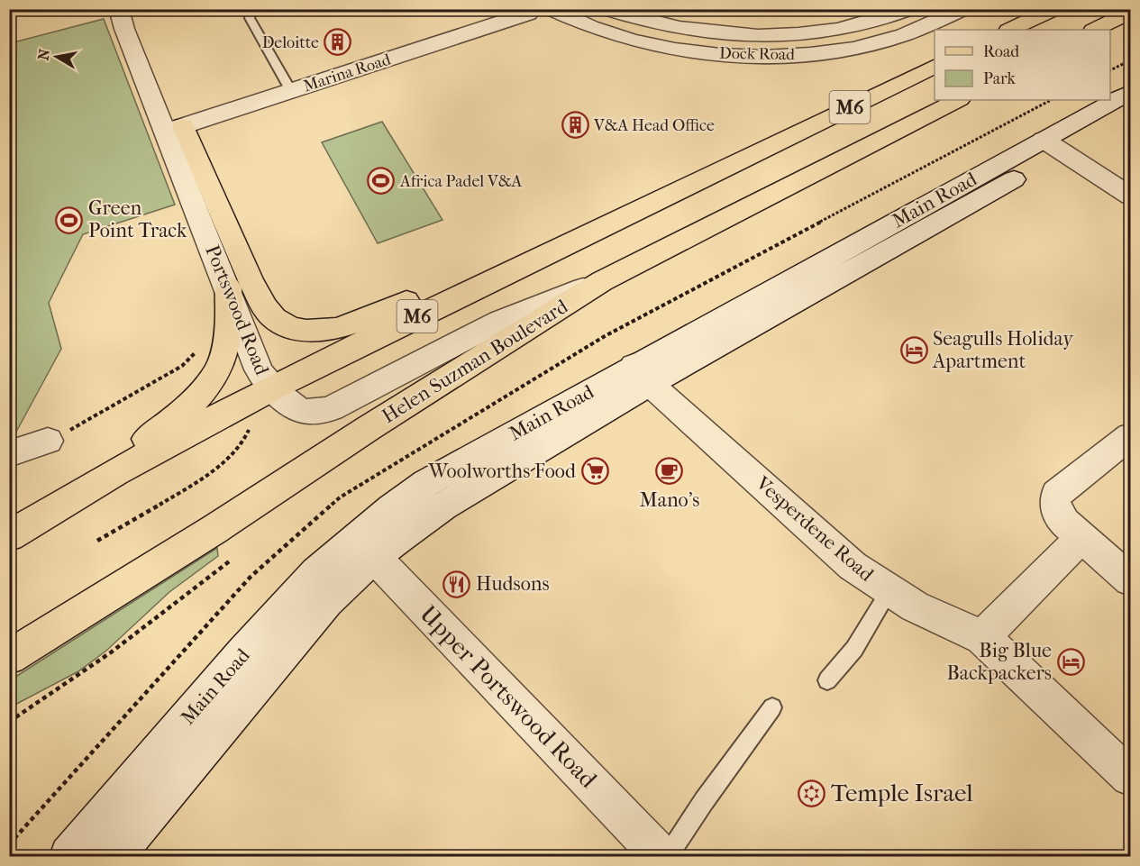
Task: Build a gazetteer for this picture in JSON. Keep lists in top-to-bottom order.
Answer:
{
  "streets": {
    "main road": ["M6", "Helen Suzman Boulevard"],
    "street": [
      "Dock Road",
      "Marina Road",
      "Main Road",
      "Portswood Road",
      "Vesperdene Road",
      "Upper Portswood Road"
    ]
  },
  "crossings": [
    ["Marina Road", "Portswood Road"],
    ["M6", "Portswood Road"],
    ["Main Road", "Vesperdene Road"],
    ["Main Road", "Upper Portswood Road"],
    ["Portswood Road", "Helen Suzman Boulevard"]
  ],
  "places": {
    "building": ["Deloitte", "V&A Head Office"],
    "sports": ["Africa Padel V&A", "Green Point Track"],
    "hotel": ["Seagulls Holiday Apartment", "Big Blue Backpackers"],
    "supermarket": ["Woolworths Food"],
    "cafe": ["Mano's"],
    "restaurant": ["Hudsons"],
    "synagogue": ["Temple Israel"]
  },
  "legend": ["Road", "Park"],
  "north": "left"
}
